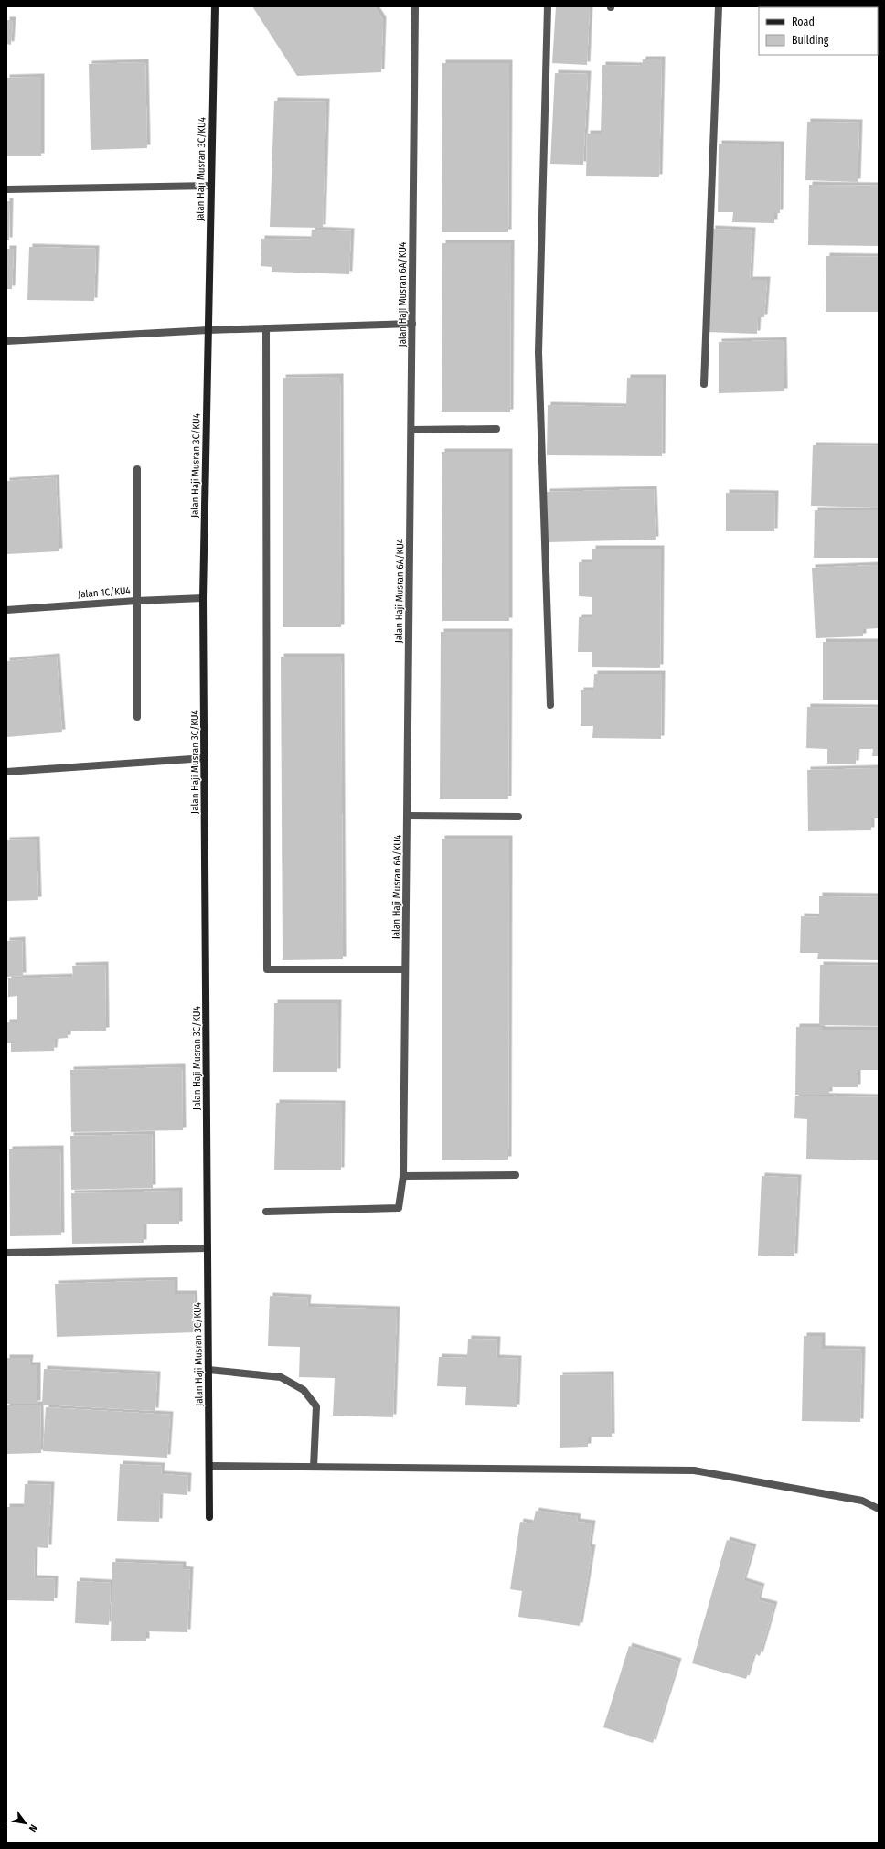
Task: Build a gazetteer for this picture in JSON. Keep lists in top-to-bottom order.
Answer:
{
  "streets": {
    "street": ["Jalan Haji Musran 3C/KU4", "Jalan Haji Musran 6A/KU4", "Jalan 1C/KU4"]
  },
  "crossings": [
    ["Jalan Haji Musran 3C/KU4", "Jalan 1C/KU4"]
  ],
  "legend": ["Road", "Building"],
  "north": "bottom right"
}
